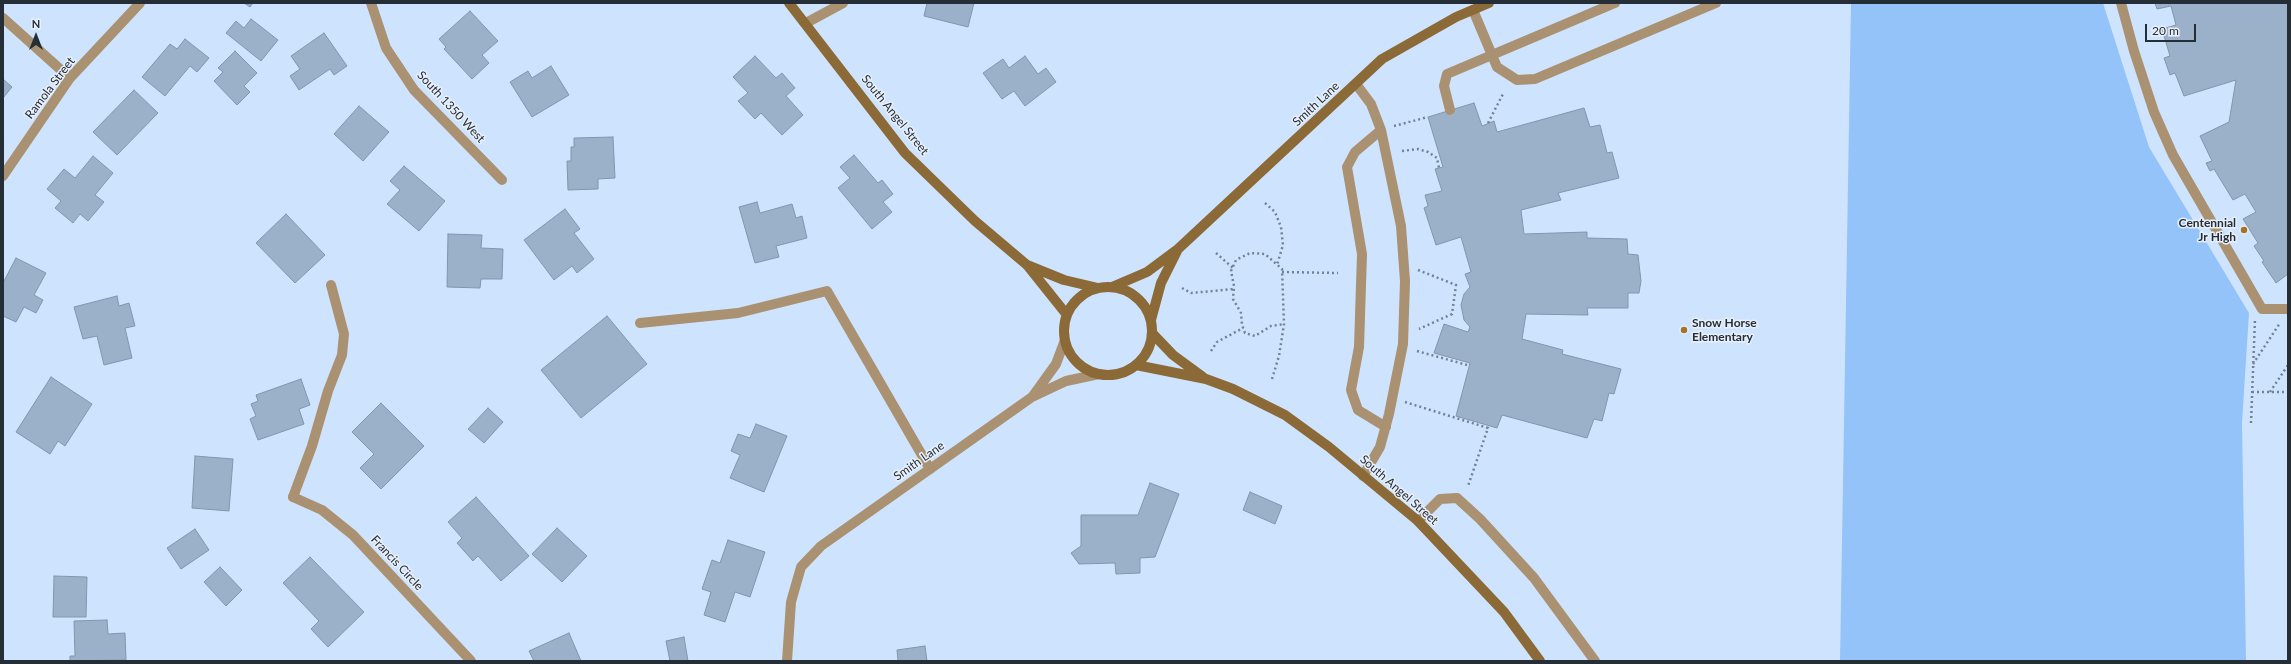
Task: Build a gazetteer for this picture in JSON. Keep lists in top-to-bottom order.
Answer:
{
  "streets": {
    "street": [
      "Ramola Street",
      "Smith Lane",
      "South 1350 West",
      "South Angel Street",
      "Francis Circle"
    ]
  },
  "crossings": [
    ["Smith Lane", "South Angel Street"]
  ],
  "places": ["Centennial Jr High", "Snow Horse Elementary"],
  "scale_bar": "20 m",
  "north": "top"
}
